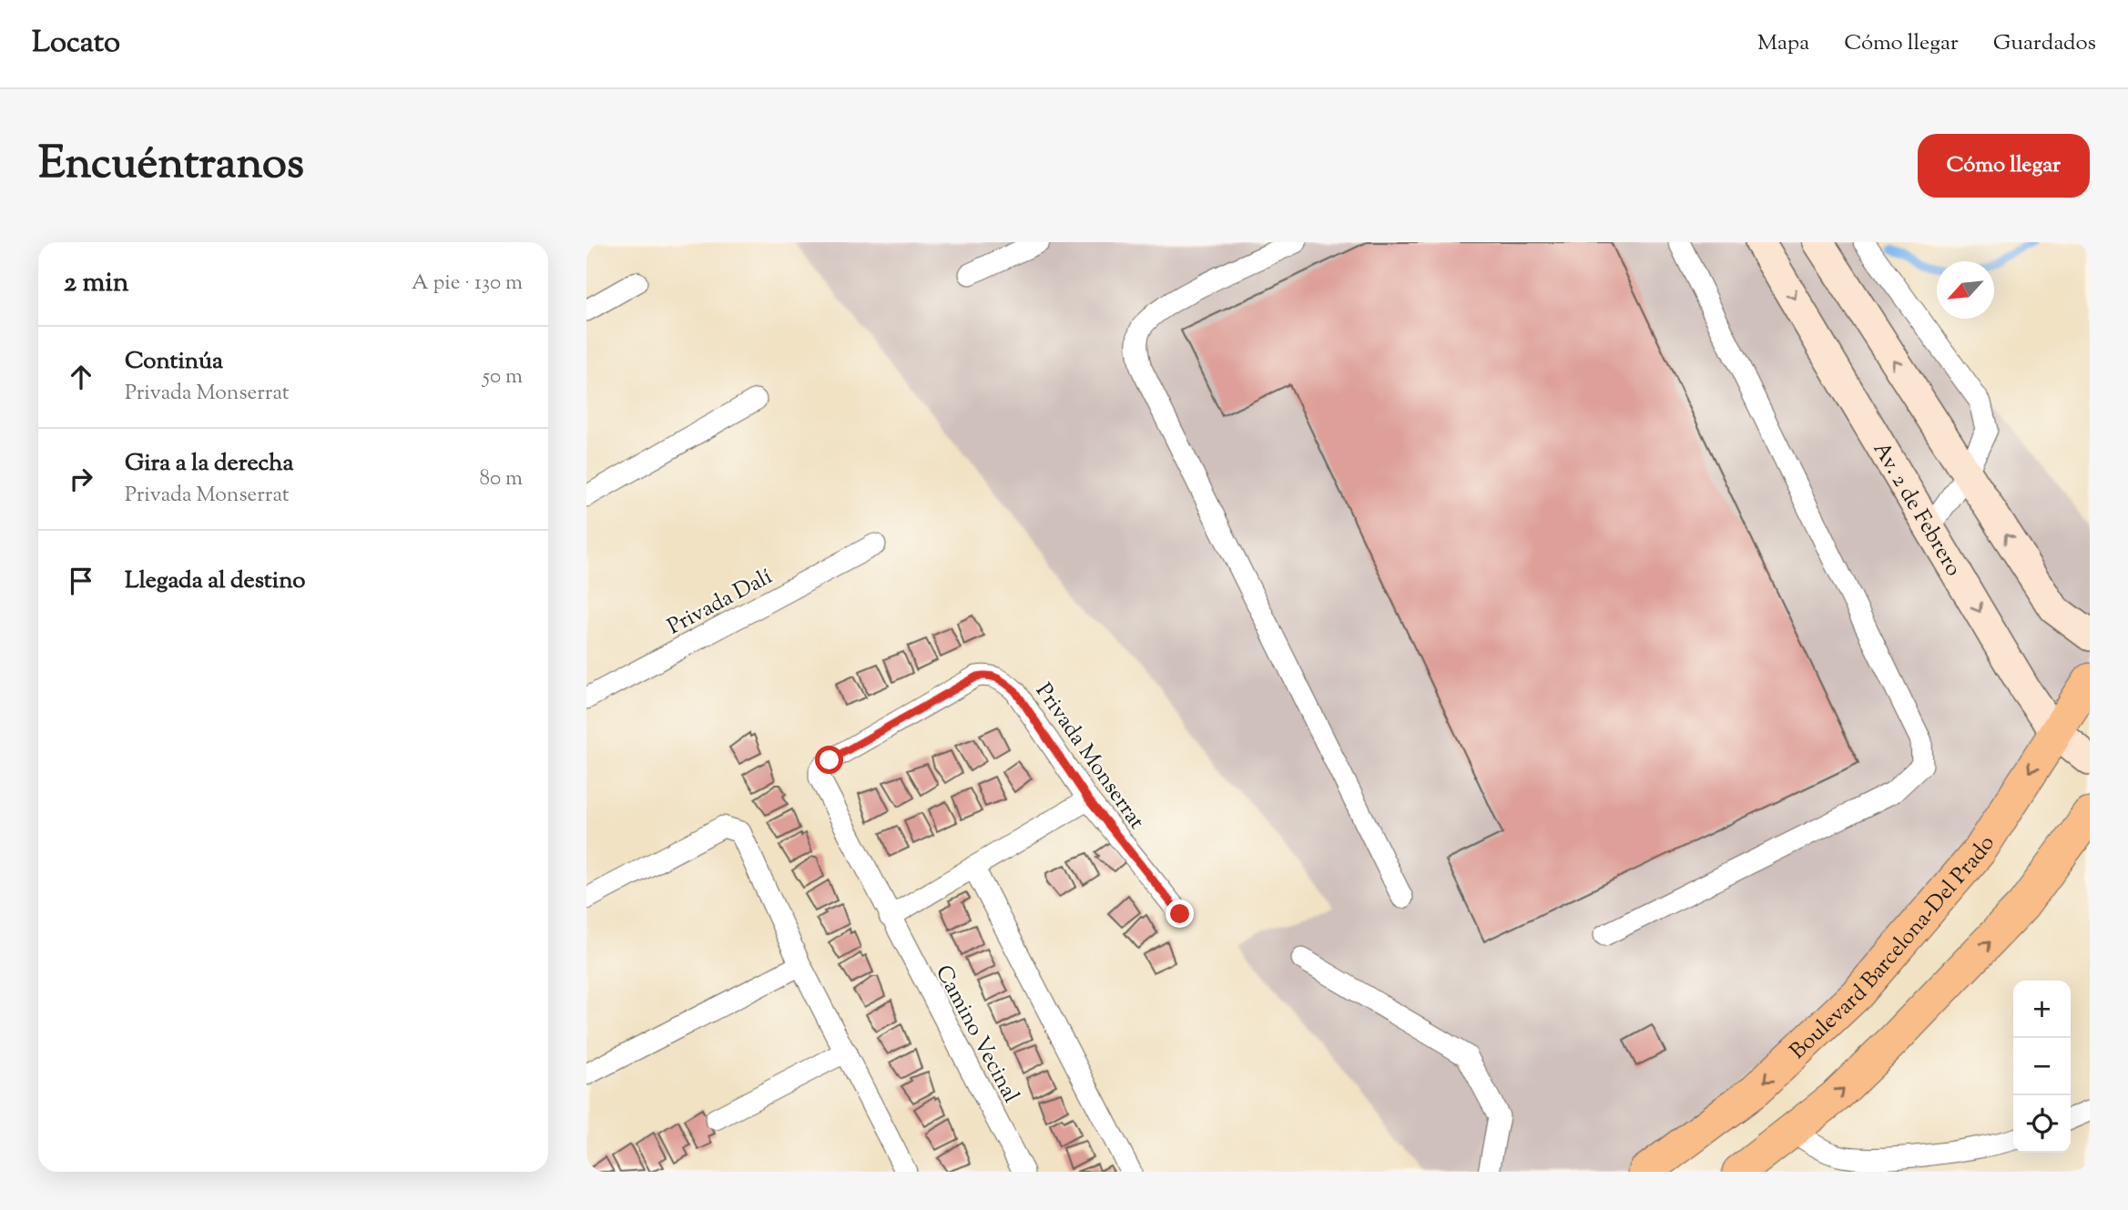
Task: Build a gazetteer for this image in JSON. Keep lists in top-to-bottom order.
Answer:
{
  "streets": {
    "main road": ["Av. 2 de Febrero", "Boulevard Barcelona-Del Prado"],
    "street": ["Privada Dalí", "Privada Monserrat", "Camino Vecinal"]
  },
  "crossings": [
    ["Av. 2 de Febrero", "Boulevard Barcelona-Del Prado"],
    ["Privada Monserrat", "Camino Vecinal"]
  ],
  "north": "bottom left",
  "page": {
    "header": "Locato",
    "nav": ["Mapa", "Cómo llegar", "Guardados"],
    "title": "Encuéntranos",
    "buttons": "Cómo llegar",
    "heading": ["2 min", "A pie · 130 m"],
    "list": [
      ["Continúa", "Privada Monserrat", "50 m"],
      ["Gira a la derecha", "Privada Monserrat", "80 m"],
      "Llegada al destino"
    ],
    "map_buttons": ["+", "−"]
  }
}
